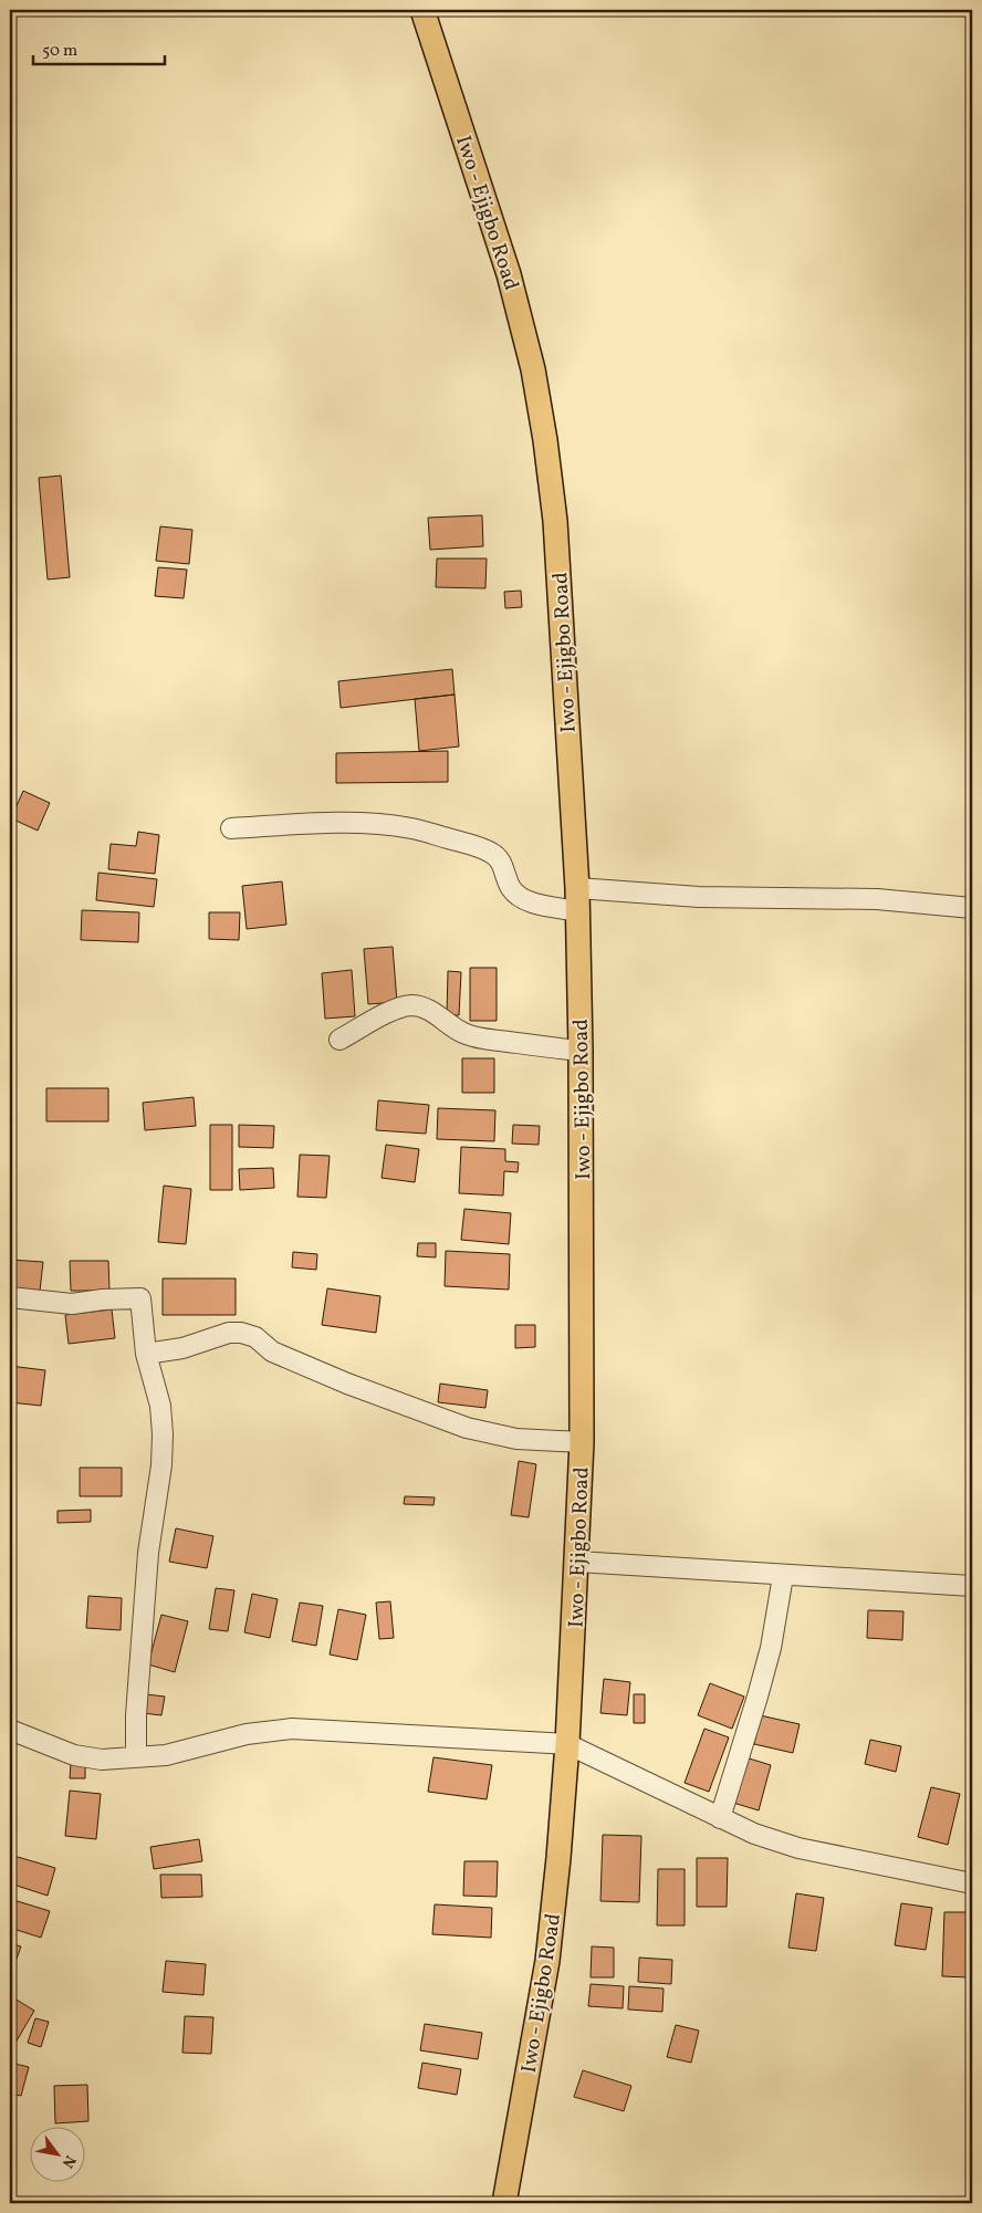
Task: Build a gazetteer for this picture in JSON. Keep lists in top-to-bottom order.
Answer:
{
  "streets": {
    "main road": ["Iwo - Ejigbo Road"]
  },
  "scale_bar": "50 m",
  "north": "bottom right"
}
